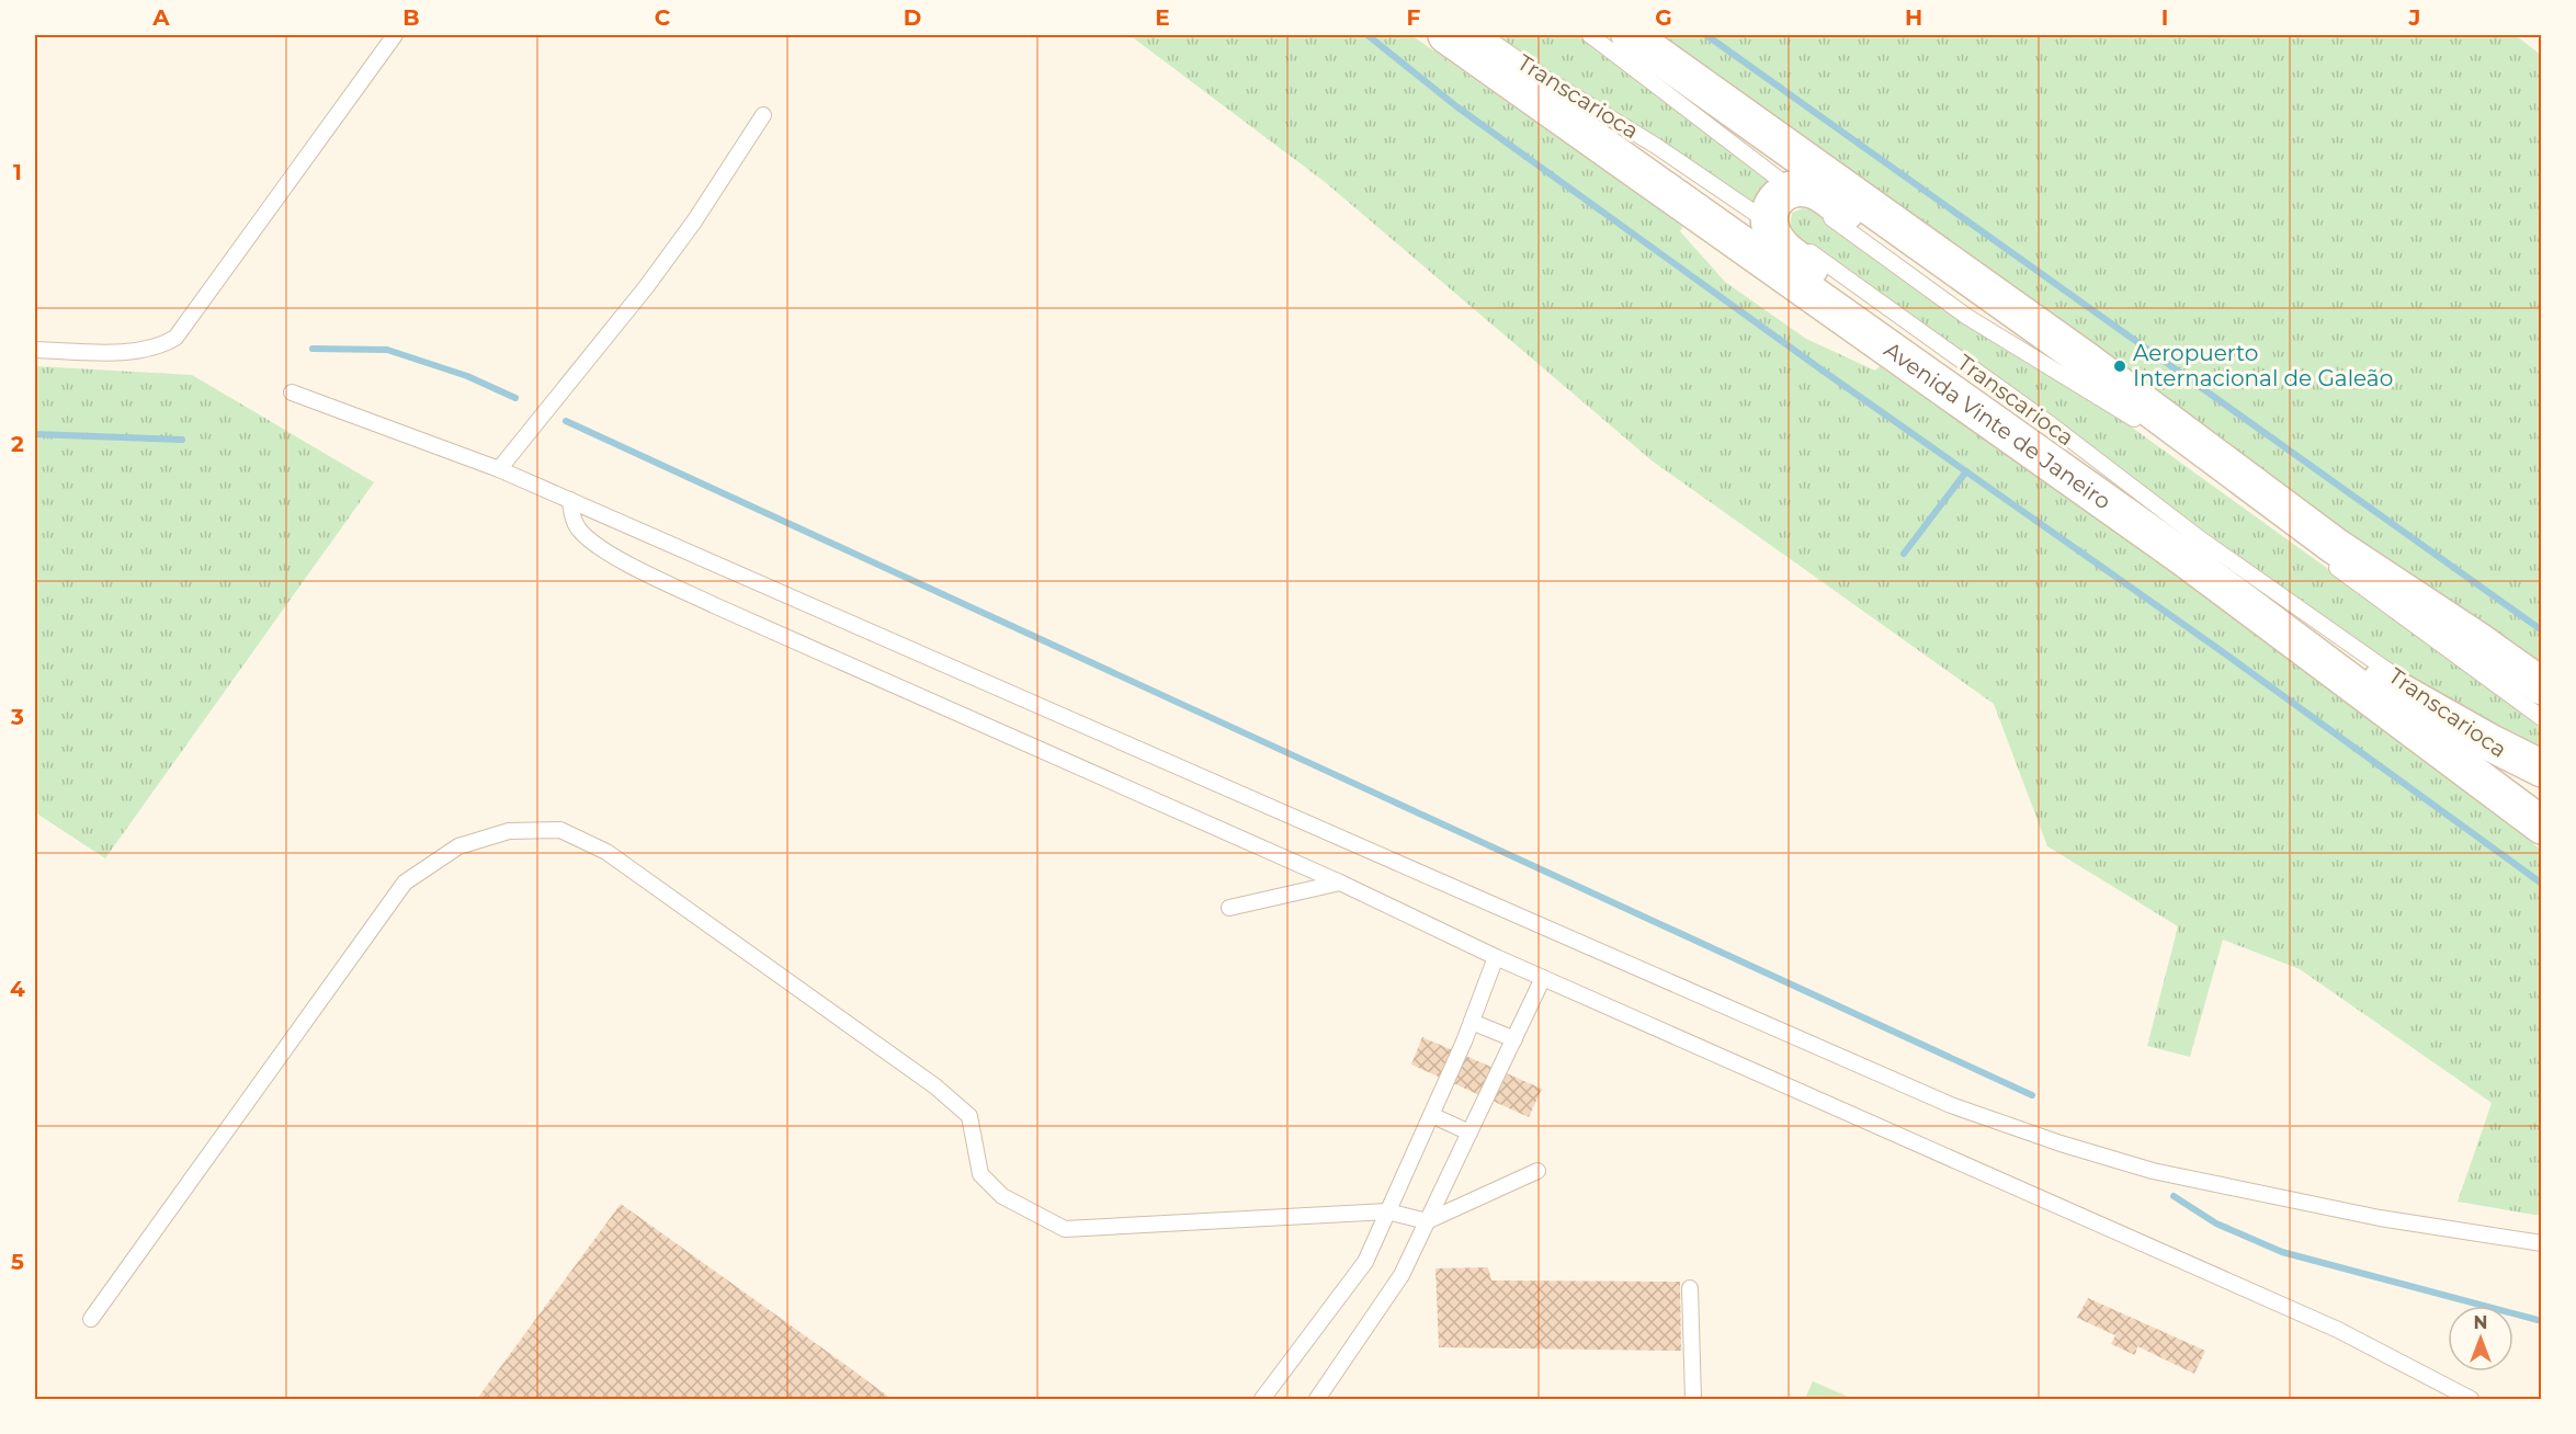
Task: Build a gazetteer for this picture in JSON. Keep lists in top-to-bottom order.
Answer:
{
  "streets": {
    "street": ["Avenida Vinte de Janeiro"],
    "lane": ["Transcarioca"]
  },
  "places": ["Aeropuerto Internacional de Galeão"],
  "north": "top",
  "grid": {
    "columns": [
      "A",
      "B",
      "C",
      "D",
      "E",
      "F",
      "G",
      "H",
      "I",
      "J"
    ],
    "rows": [
      "1",
      "2",
      "3",
      "4",
      "5"
    ]
  }
}
